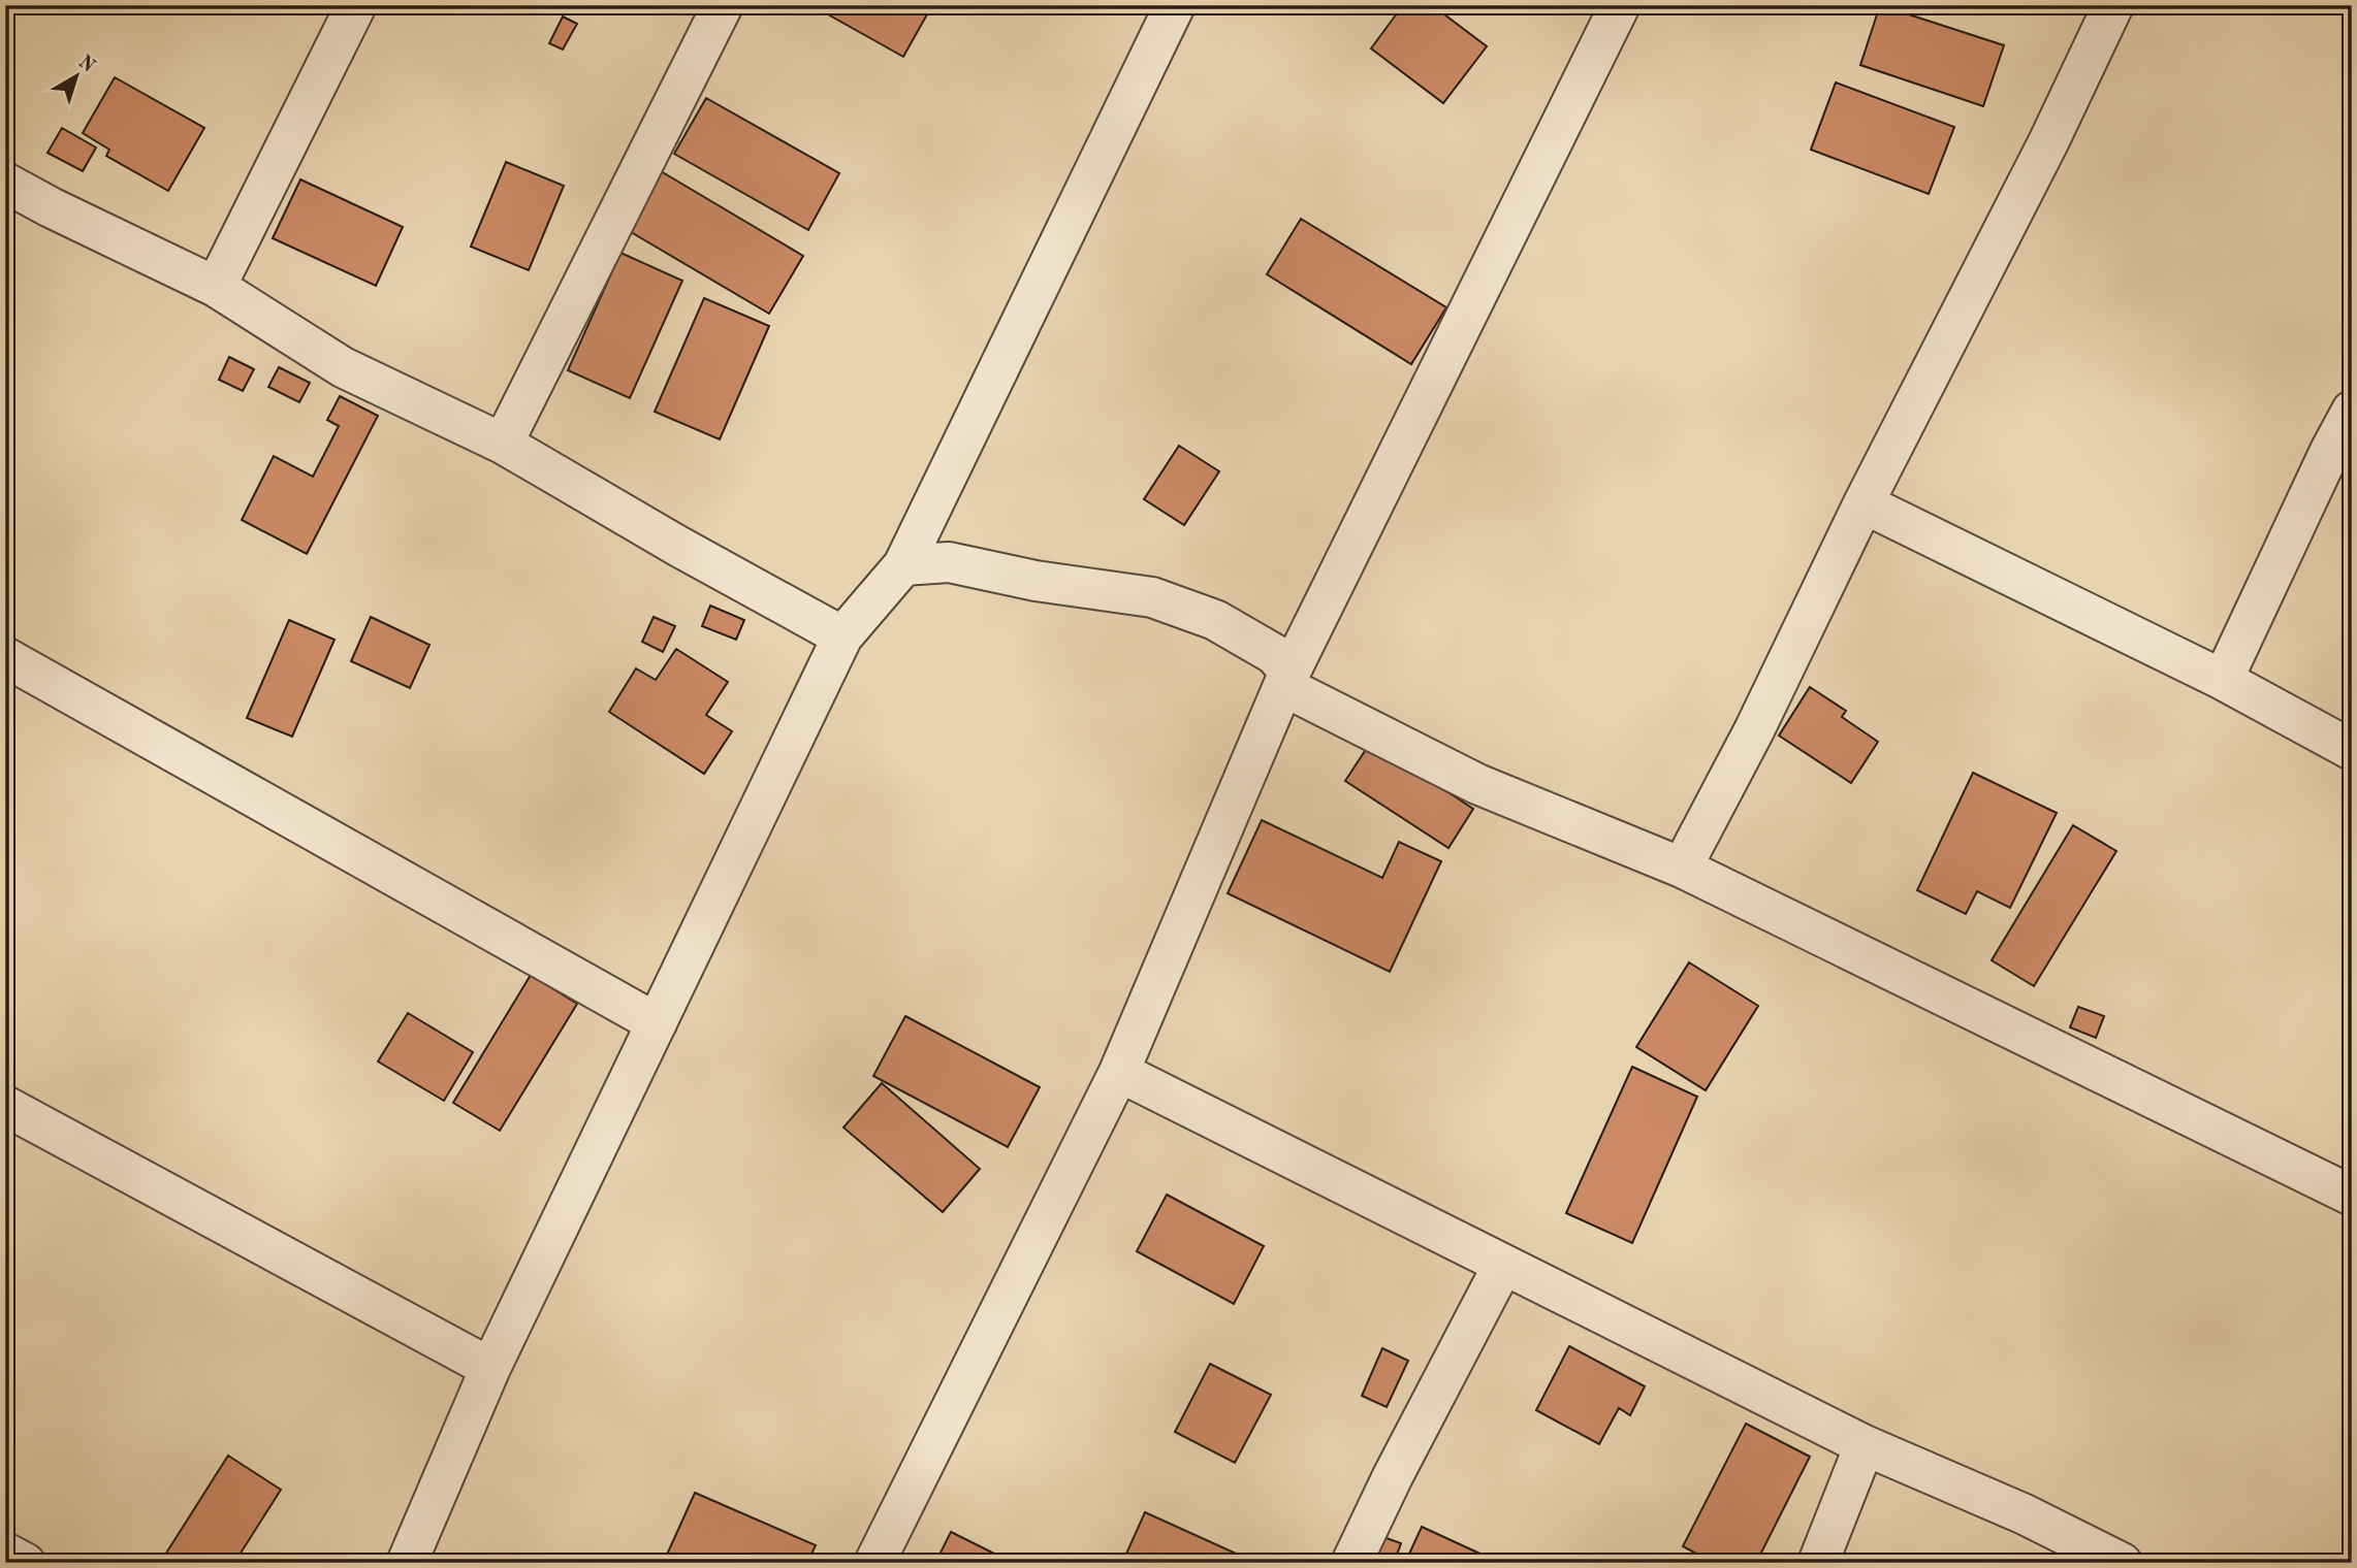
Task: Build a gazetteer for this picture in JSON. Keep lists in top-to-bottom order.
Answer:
{
  "north": "top right"
}
